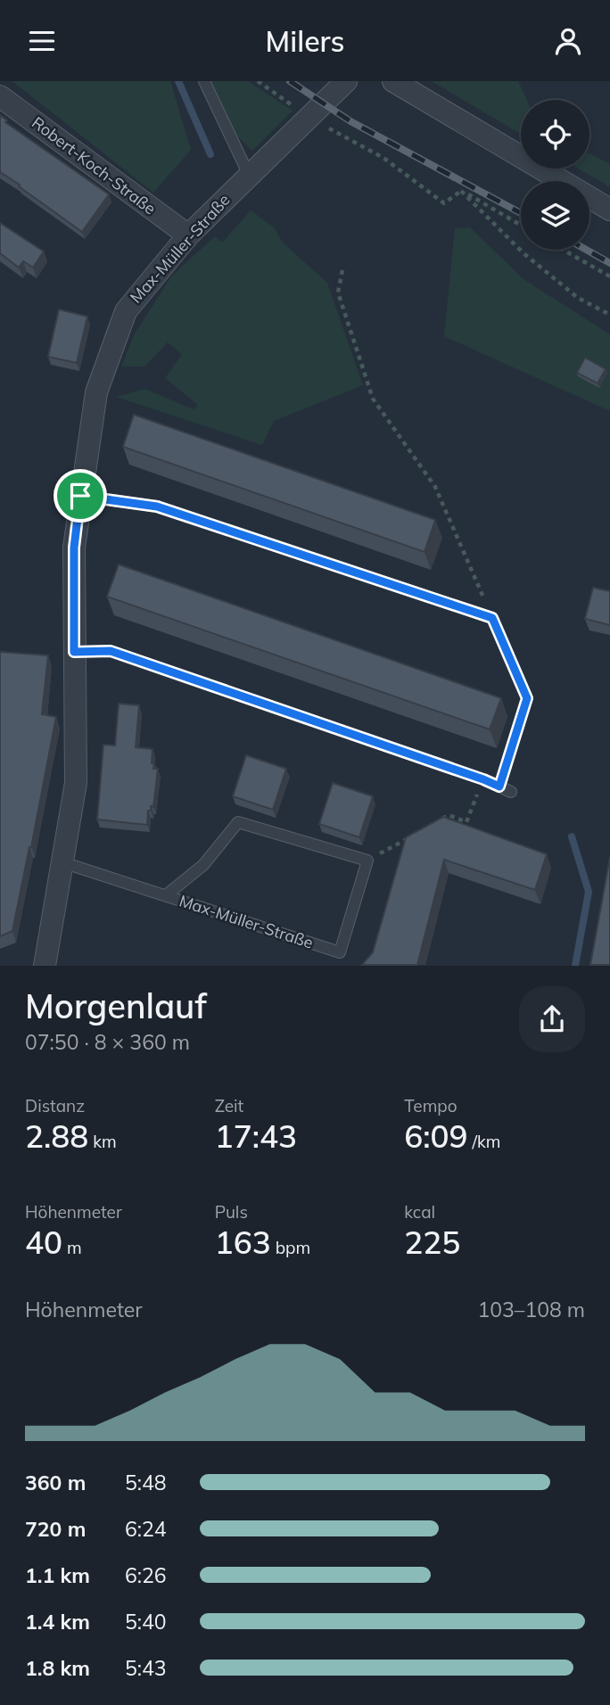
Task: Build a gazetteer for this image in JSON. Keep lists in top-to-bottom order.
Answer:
{
  "streets": {
    "street": ["Robert-Koch-Straße", "Max-Müller-Straße"]
  },
  "crossings": [
    ["Robert-Koch-Straße", "Max-Müller-Straße"]
  ],
  "page": {
    "header": "Milers",
    "heading": ["Morgenlauf", "07:50 · 8 × 360 m"],
    "stats": [
      ["Distanz", "2.88 km"],
      ["Zeit", "17:43"],
      ["Tempo", "6:09 /km"],
      ["Höhenmeter", "40 m"],
      ["Puls", "163 bpm"],
      ["kcal", "225"]
    ],
    "chart": ["Höhenmeter", "103–108 m"],
    "list": [
      {
        "name": "360 m",
        "note": "5:48"
      },
      {
        "name": "720 m",
        "note": "6:24"
      },
      {
        "name": "1.1 km",
        "note": "6:26"
      },
      {
        "name": "1.4 km",
        "note": "5:40"
      },
      {
        "name": "1.8 km",
        "note": "5:43"
      }
    ]
  }
}
